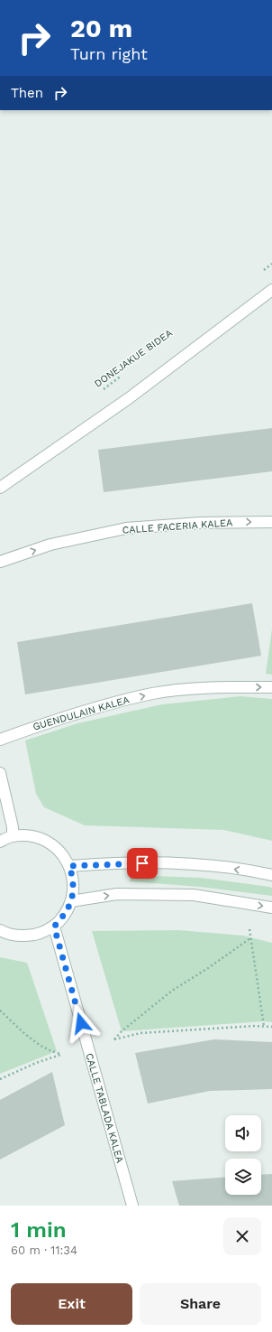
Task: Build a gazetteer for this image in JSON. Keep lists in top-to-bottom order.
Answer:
{
  "streets": {
    "street": ["CALLE FACERIA KALEA", "GUENDULAIN KALEA", "CALLE TABLADA KALEA"],
    "path": ["DONEJAKUE BIDEA"]
  },
  "one_way": ["CALLE FACERIA KALEA", "GUENDULAIN KALEA"],
  "page": {
    "turn": ["20 m", "Turn right"],
    "then": "Then",
    "heading": ["1 min", "60 m · 11:34"],
    "buttons": ["Exit", "Share"]
  }
}
